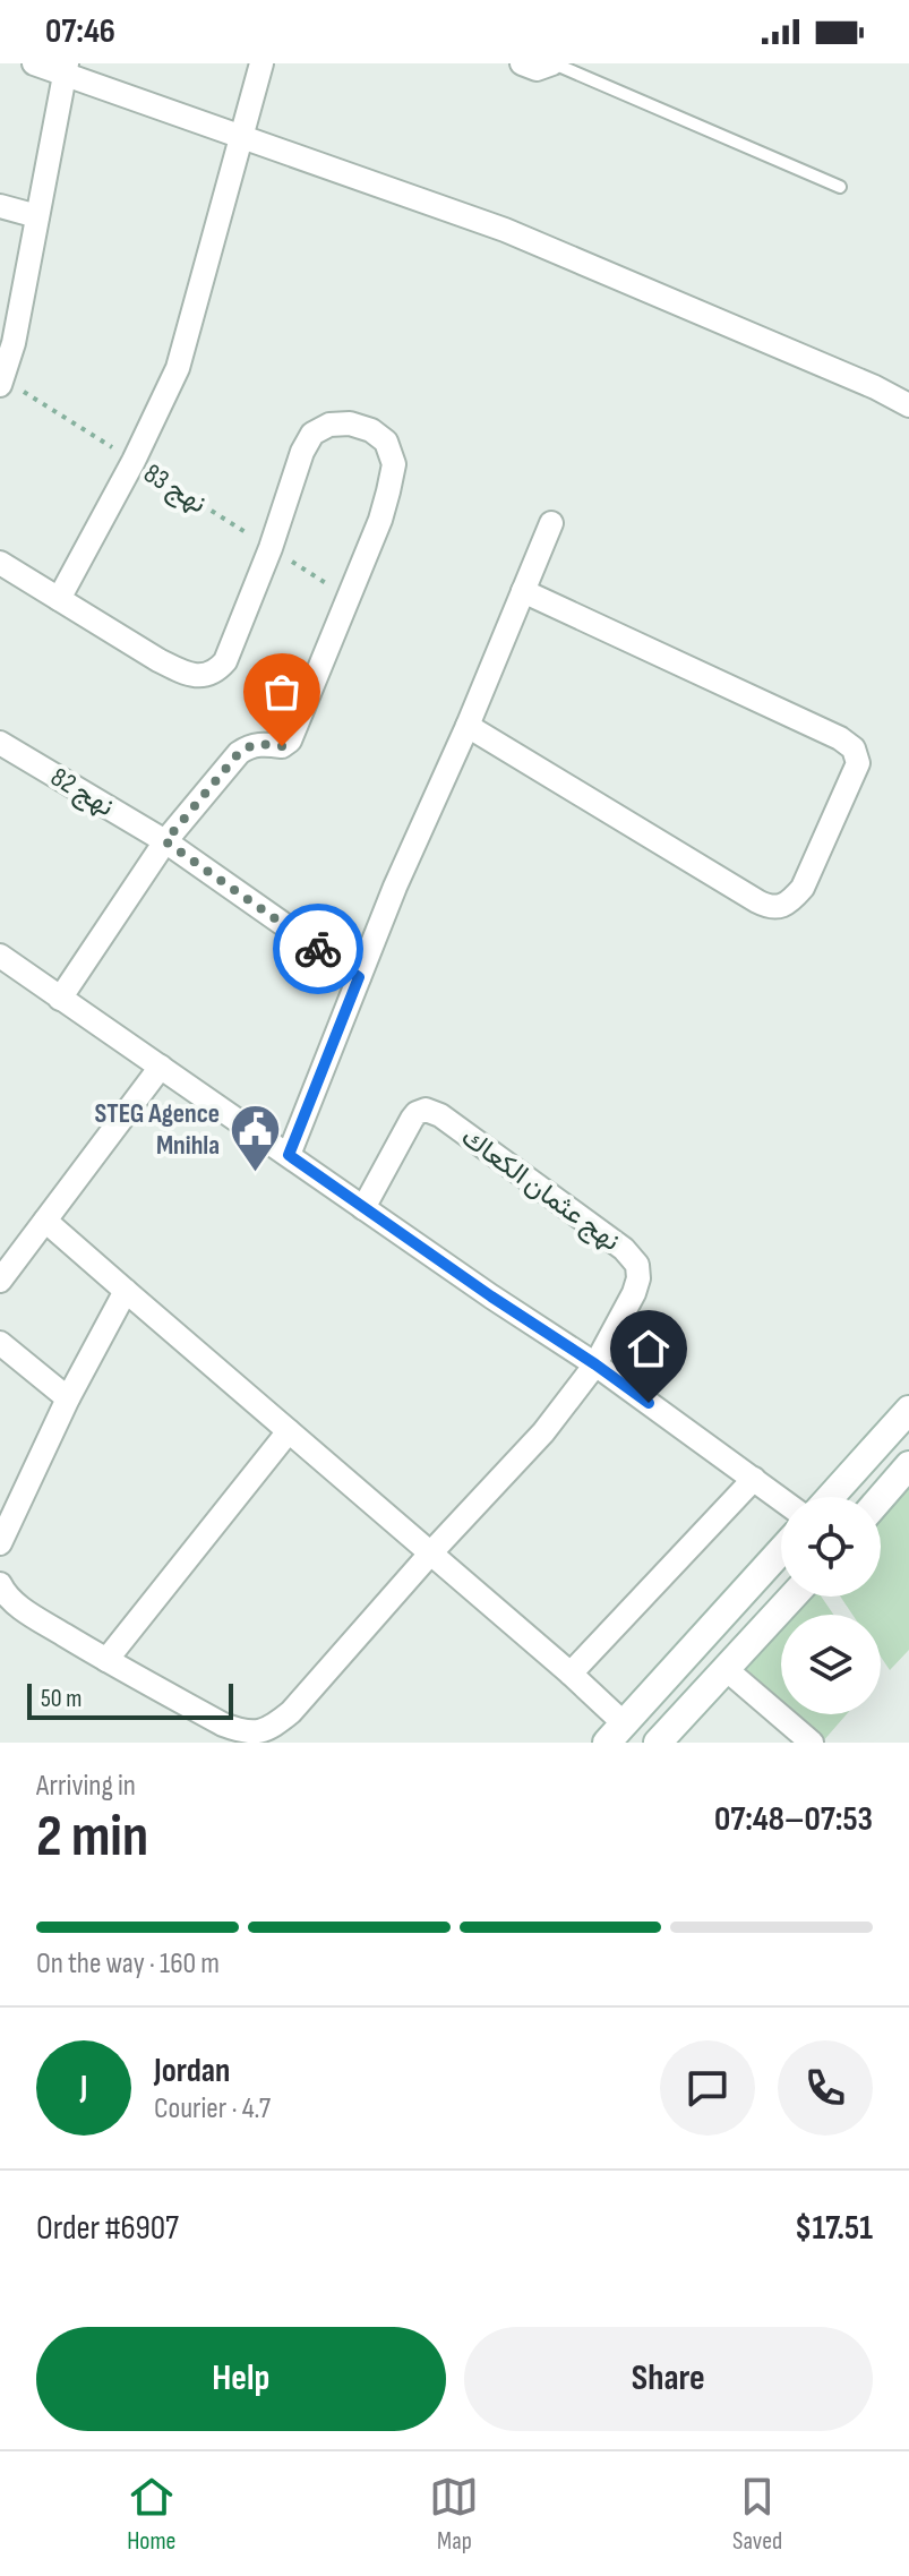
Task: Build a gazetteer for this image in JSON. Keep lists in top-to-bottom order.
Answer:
{
  "streets": {
    "street": ["نهج 82", "نهج عثمان الكعاك"],
    "path": ["نهج 83"]
  },
  "places": {
    "public building": ["STEG Agence Mnihla"]
  },
  "scale_bar": "50 m",
  "page": {
    "status": "07:46",
    "scale": "50 m",
    "heading": ["2 min", "Arriving in", "07:48–07:53"],
    "panel": [
      "Jordan",
      "Courier · 4.7",
      "Order #6907",
      "$17.51"
    ],
    "bar": "On the way · 160 m",
    "round": "J",
    "buttons": ["Help", "Share"],
    "tabs": ["Home", "Map", "Saved"]
  }
}
